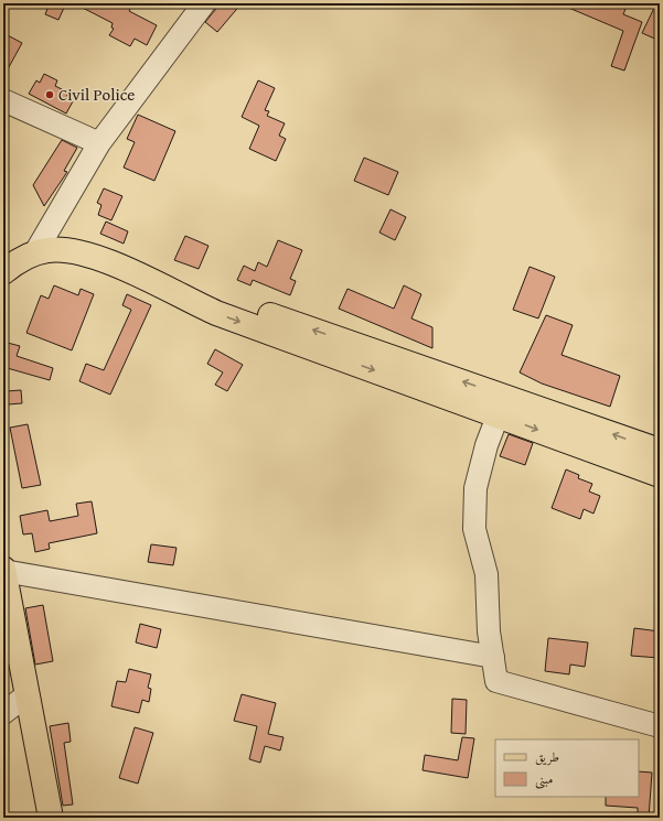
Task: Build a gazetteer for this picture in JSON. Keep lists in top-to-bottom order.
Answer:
{
  "places": ["Civil Police"],
  "legend": ["طريق", "مبنى"]
}
